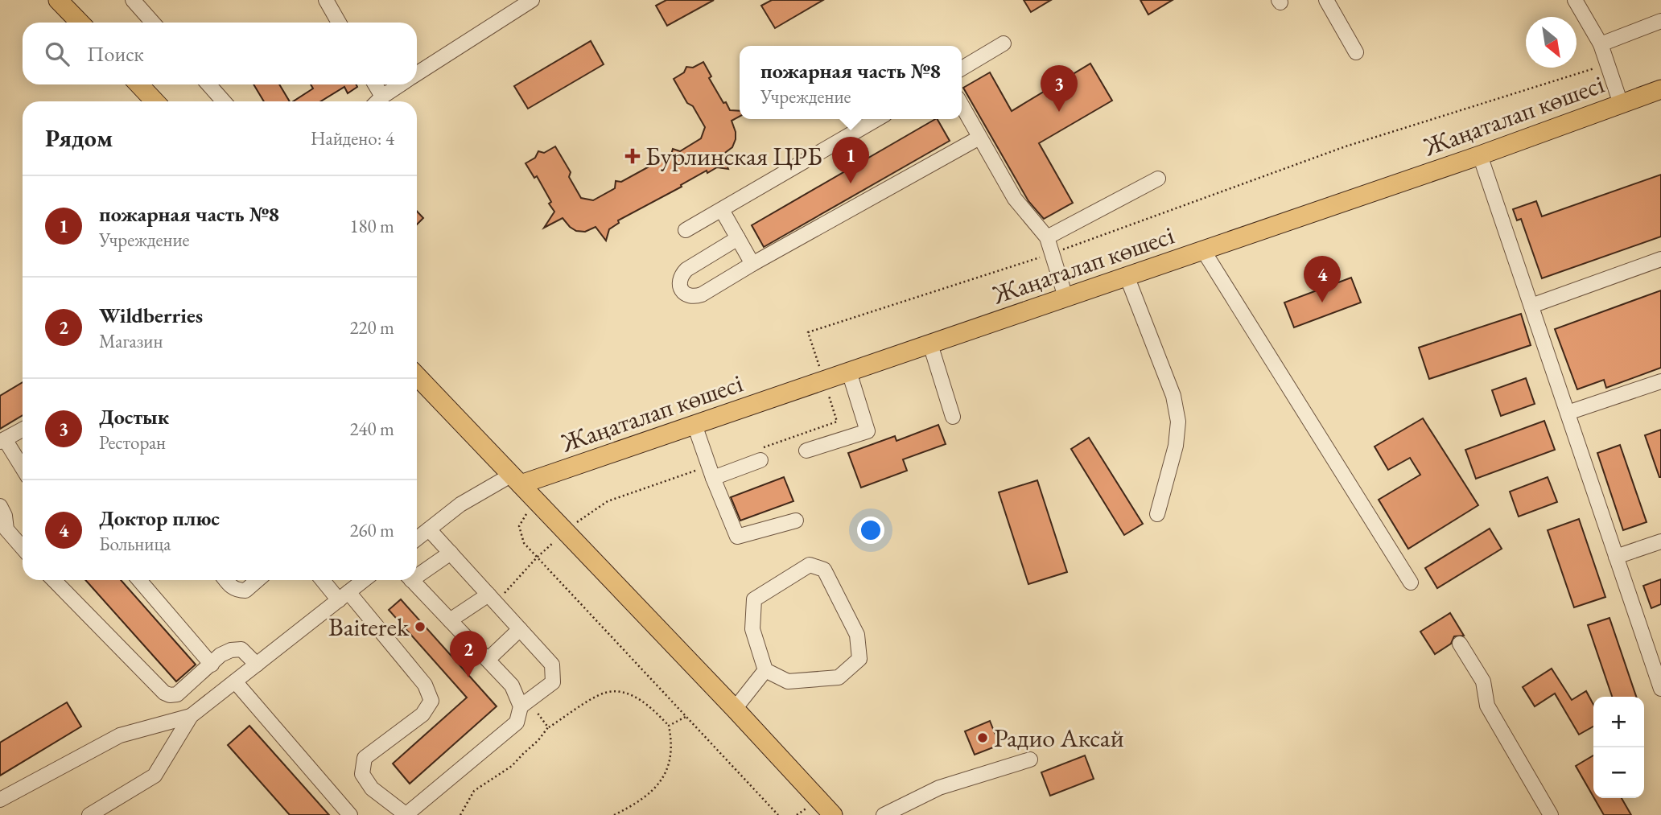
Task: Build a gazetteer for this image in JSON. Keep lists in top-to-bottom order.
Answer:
{
  "streets": {
    "main road": ["Жаңаталап көшесі"]
  },
  "places": {
    "health": ["Бурлинская ЦРБ"],
    "other": ["Baiterek", "Радио Аксай"]
  },
  "north": "bottom right",
  "page": {
    "search": "Поиск",
    "popup": ["пожарная часть №8", "Учреждение"],
    "pins": [
      "3",
      "1",
      "4",
      "2"
    ],
    "heading": ["Рядом", "Найдено: 4"],
    "list": [
      {
        "mark": "1",
        "name": "пожарная часть №8",
        "note": "Учреждение",
        "value": "180 m"
      },
      {
        "mark": "2",
        "name": "Wildberries",
        "note": "Магазин",
        "value": "220 m"
      },
      {
        "mark": "3",
        "name": "Достык",
        "note": "Ресторан",
        "value": "240 m"
      },
      {
        "mark": "4",
        "name": "Доктор плюс",
        "note": "Больница",
        "value": "260 m"
      }
    ],
    "map_buttons": ["+", "−"]
  }
}
